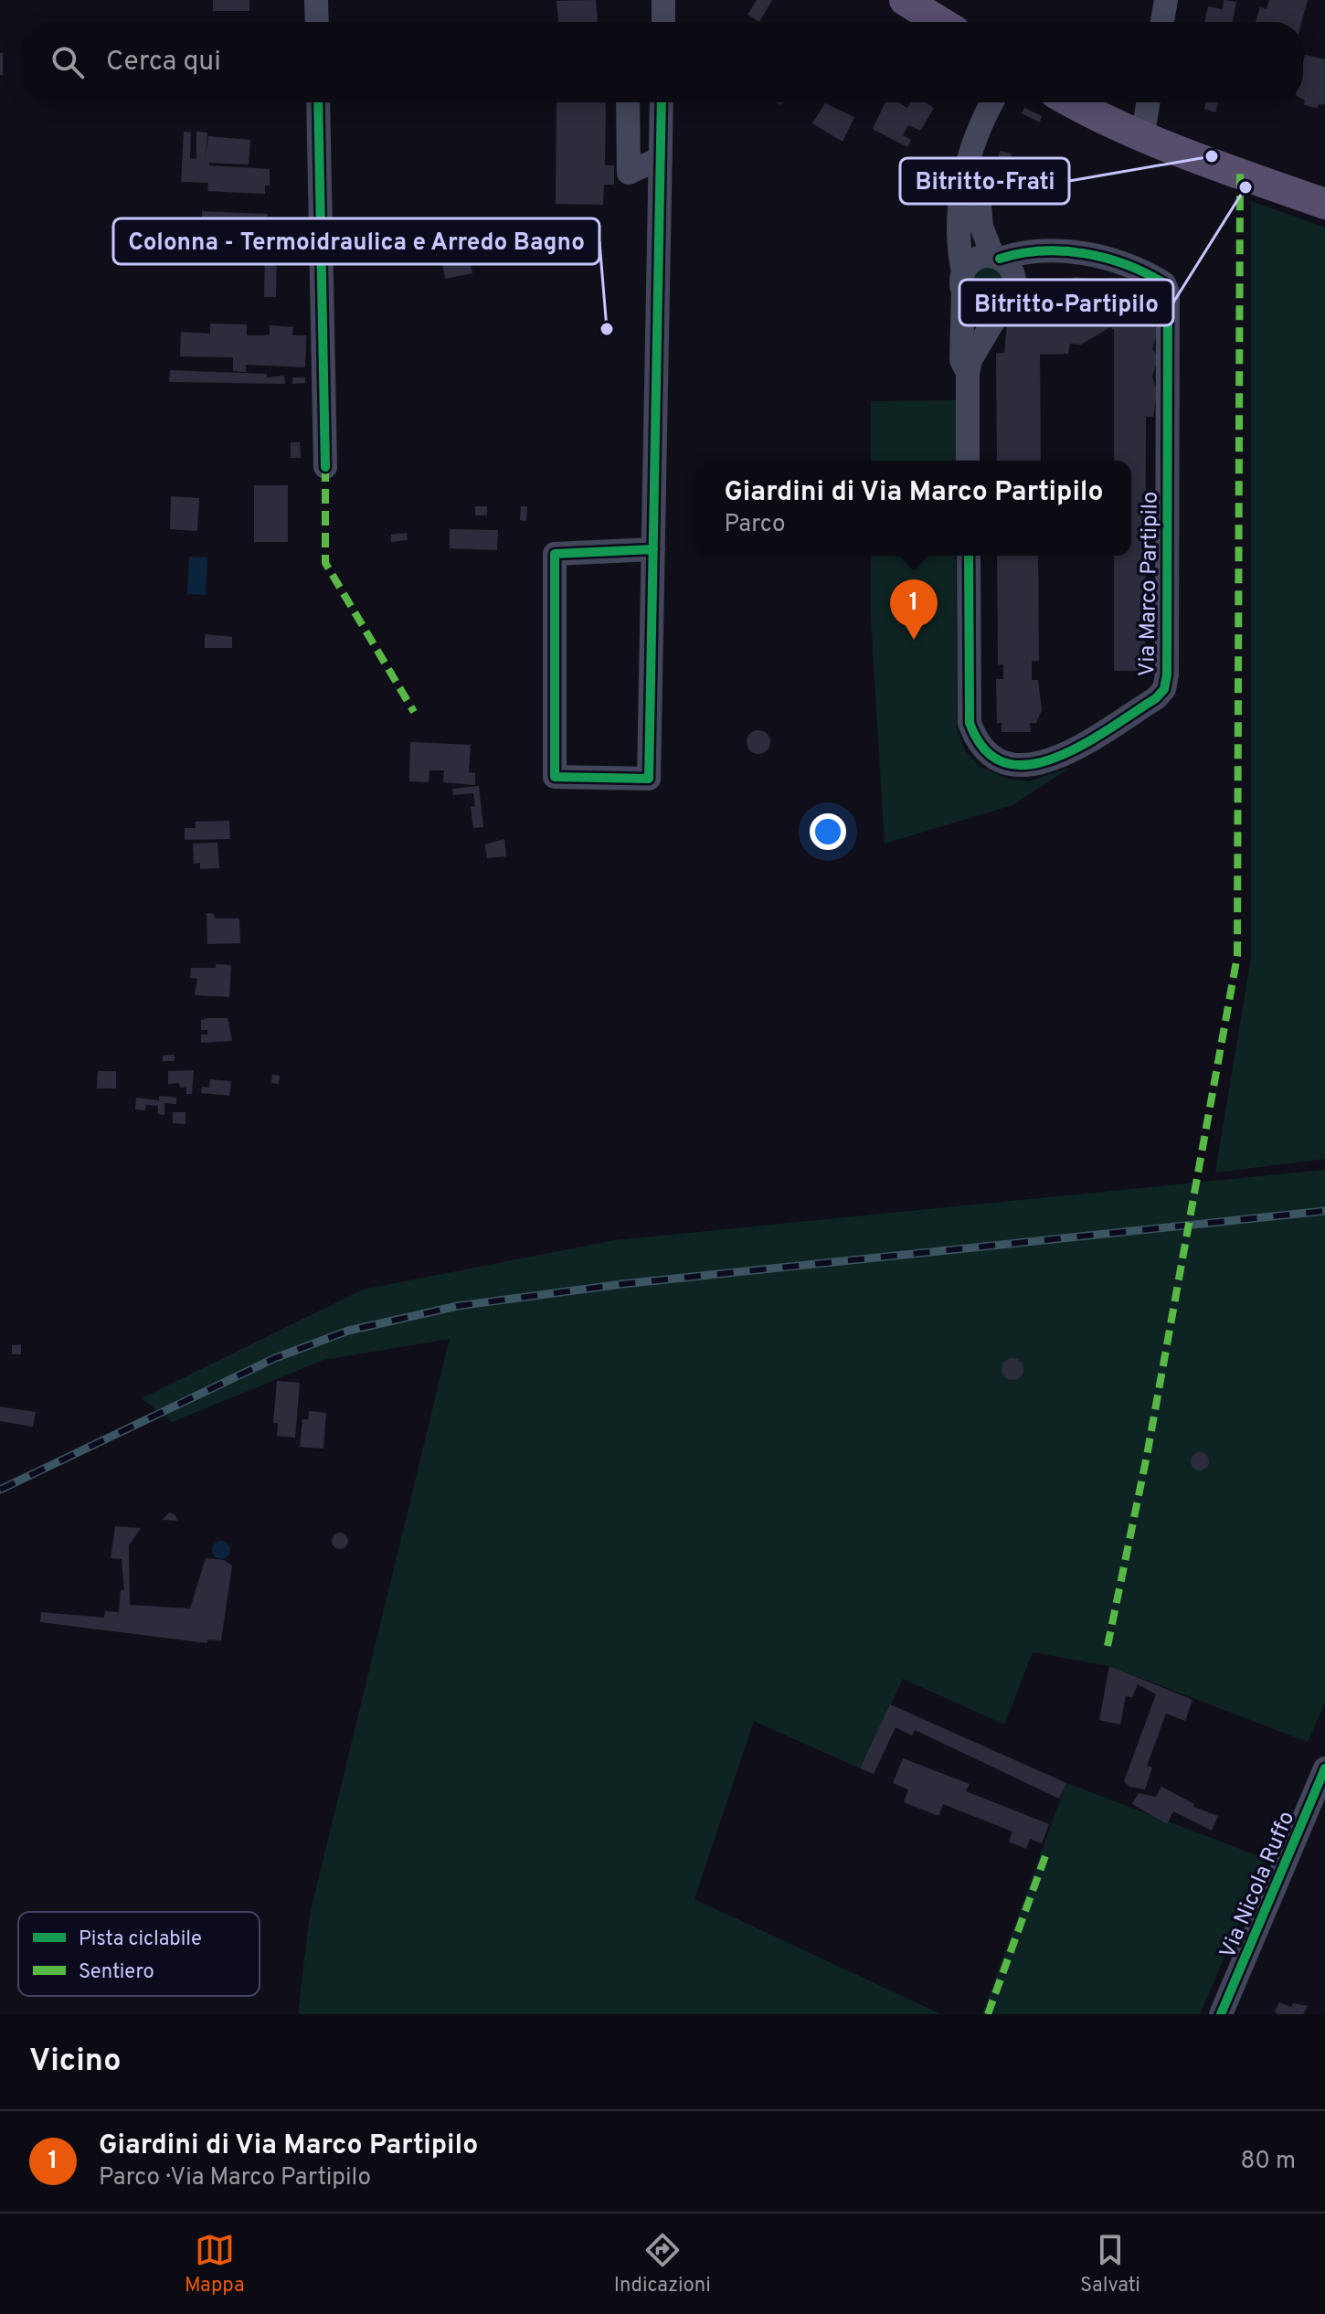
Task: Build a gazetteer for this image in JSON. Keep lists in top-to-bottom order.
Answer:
{
  "streets": {
    "street": ["Via Marco Partipilo", "Via Nicola Ruffo"]
  },
  "places": ["Bitritto-Frati", "Bitritto-Partipilo", "Colonna - Termoidraulica e Arredo Bagno"],
  "legend": ["Pista ciclabile", "Sentiero"],
  "page": {
    "search": "Cerca qui",
    "popup": ["Giardini di Via Marco Partipilo", "Parco"],
    "pins": "1",
    "heading": "Vicino",
    "list": [
      {
        "mark": "1",
        "name": "Giardini di Via Marco Partipilo",
        "note": "Parco · Via Marco Partipilo",
        "value": "80 m"
      }
    ],
    "nav": ["Mappa", "Indicazioni", "Salvati"]
  }
}
